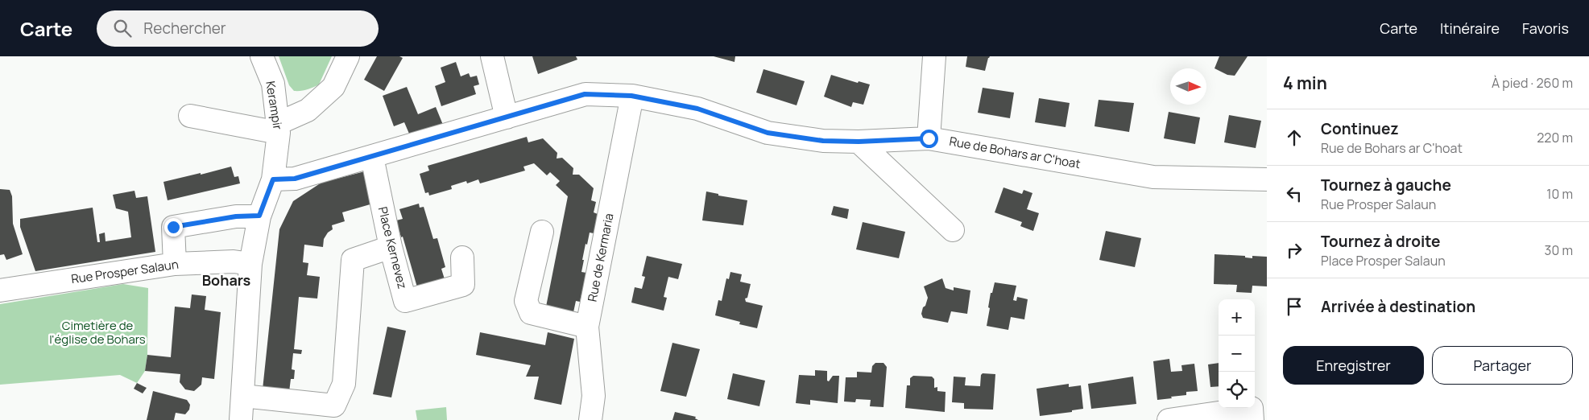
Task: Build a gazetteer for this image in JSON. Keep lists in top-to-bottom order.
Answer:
{
  "streets": {
    "street": [
      "Kerampir",
      "Rue de Bohars ar C'hoat",
      "Place Kernevez",
      "Rue de Kermaria",
      "Rue Prosper Salaun"
    ]
  },
  "crossings": [
    ["Kerampir", "Rue de Bohars ar C'hoat"],
    ["Rue de Bohars ar C'hoat", "Place Kernevez"],
    ["Rue de Bohars ar C'hoat", "Rue de Kermaria"]
  ],
  "districts": ["Bohars"],
  "parks": ["Cimetière de l'église de Bohars"],
  "north": "right",
  "page": {
    "header": "Carte",
    "search": "Rechercher",
    "nav": ["Carte", "Itinéraire", "Favoris"],
    "heading": ["4 min", "À pied · 260 m"],
    "list": [
      ["Continuez", "Rue de Bohars ar C'hoat", "220 m"],
      ["Tournez à gauche", "Rue Prosper Salaun", "10 m"],
      ["Tournez à droite", "Place Prosper Salaun", "30 m"],
      "Arrivée à destination"
    ],
    "map_buttons": ["+", "−"],
    "buttons": ["Enregistrer", "Partager"]
  }
}
